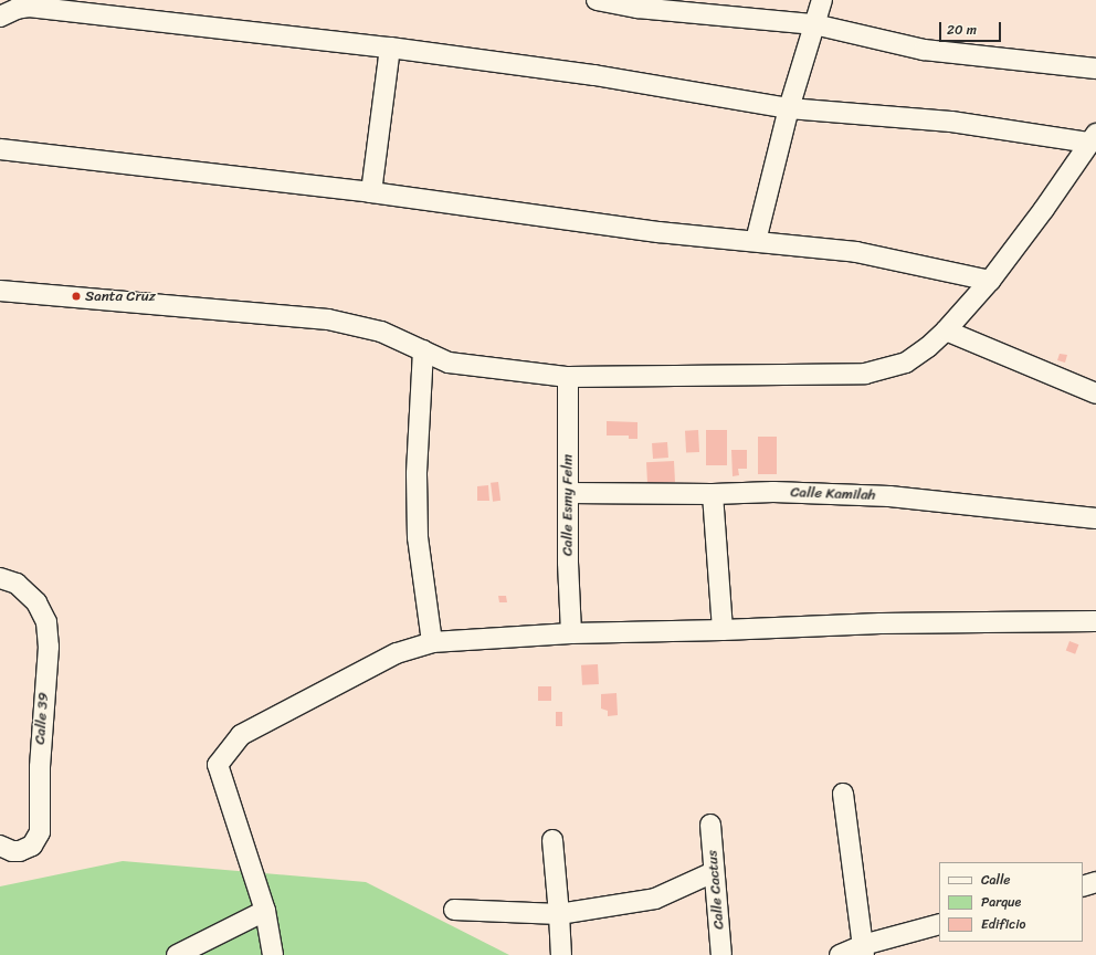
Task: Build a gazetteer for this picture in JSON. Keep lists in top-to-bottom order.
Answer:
{
  "streets": {
    "street": [
      "Calle Kamilah",
      "Calle Esmy Felm",
      "Calle 39",
      "Calle Cactus"
    ]
  },
  "crossings": [
    ["Calle Kamilah", "Calle Esmy Felm"]
  ],
  "places": ["Santa Cruz"],
  "legend": ["Calle", "Parque", "Edificio"],
  "scale_bar": "20 m"
}
